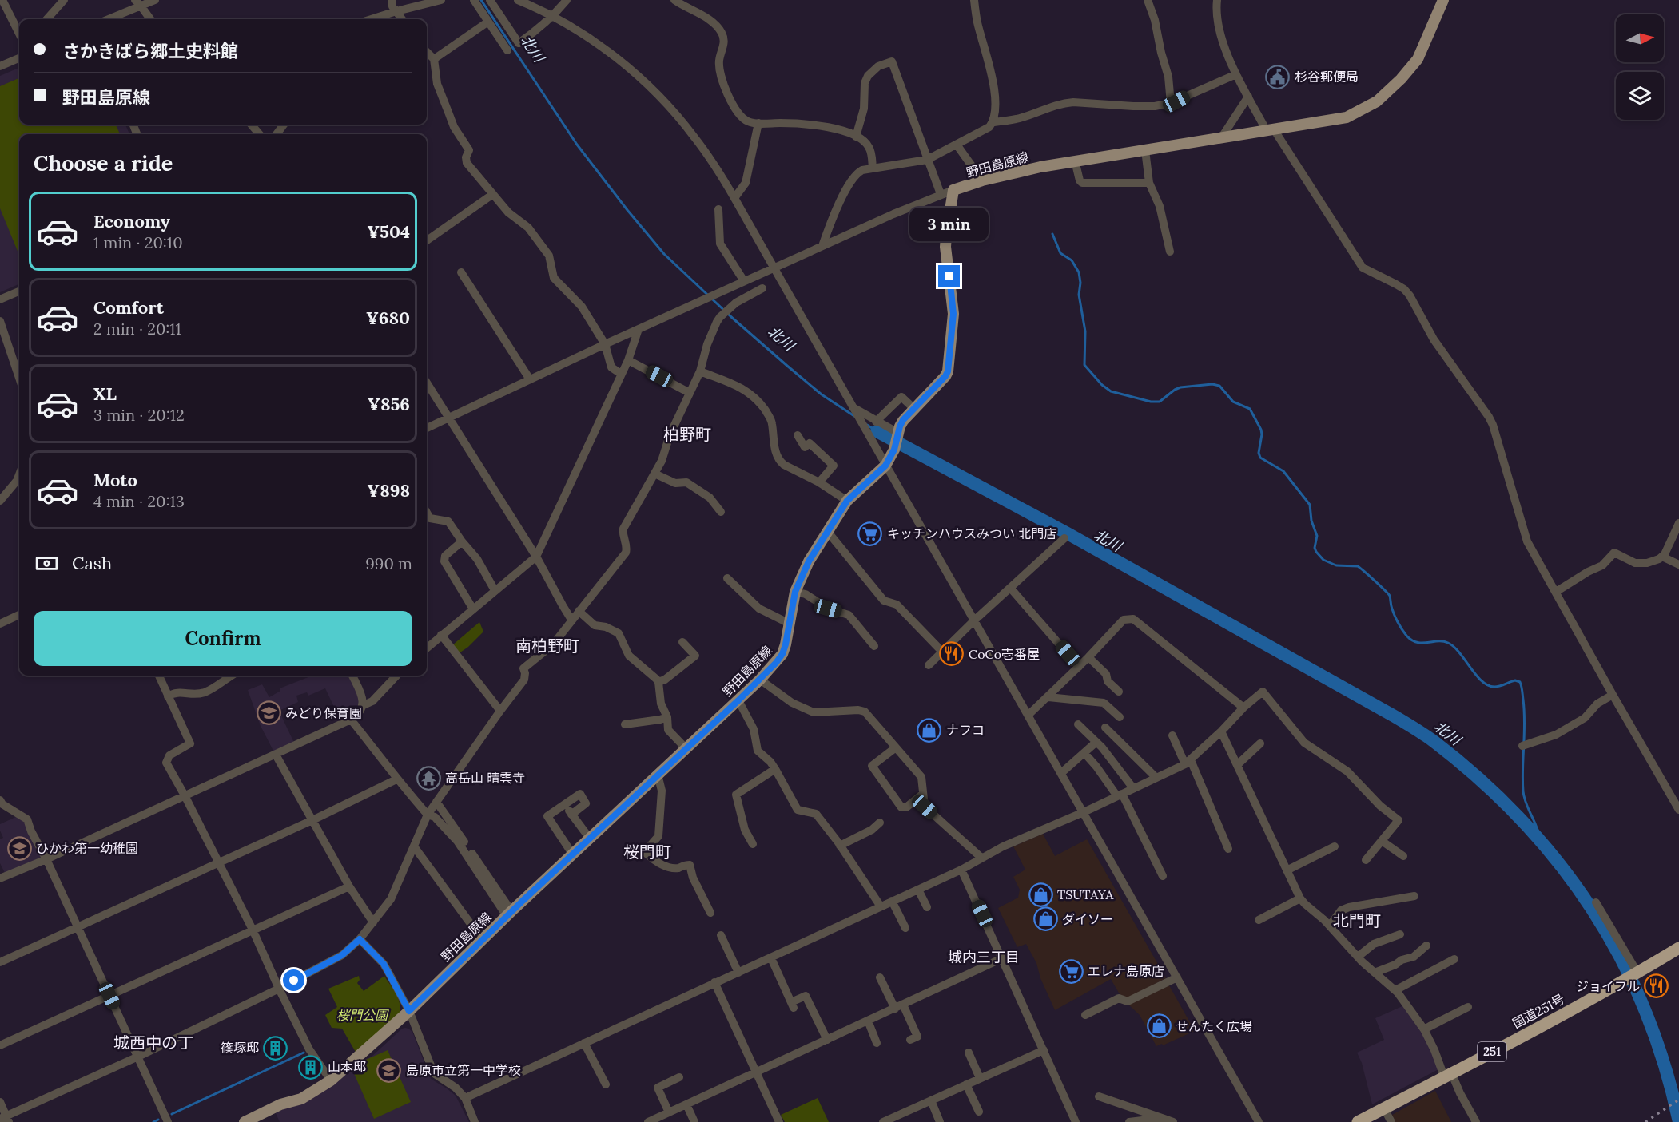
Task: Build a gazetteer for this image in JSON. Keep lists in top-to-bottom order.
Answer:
{
  "streets": {
    "highway": ["国道251号", "251"],
    "main road": ["野田島原線"]
  },
  "districts": [
    "柏野町",
    "南柏野町",
    "桜門町",
    "北門町",
    "城内三丁目",
    "城西中の丁"
  ],
  "water": ["北川"],
  "parks": ["桜門公園"],
  "places": {
    "public building": ["杉谷郵便局"],
    "supermarket": ["キッチンハウスみつい 北門店", "エレナ島原店"],
    "restaurant": ["CoCo壱番屋", "ジョイフル"],
    "school or university": ["みどり保育園", "ひかわ第一幼稚園", "島原市立第一中学校"],
    "shop": [
      "ナフコ",
      "TSUTAYA",
      "ダイソー",
      "せんたく広場"
    ],
    "temple": ["高岳山 晴雲寺"],
    "building": ["篠塚邸", "山本邸"]
  },
  "north": "right",
  "page": {
    "banner": ["さかきばら郷土史料館", "野田島原線"],
    "heading": "Choose a ride",
    "list": [
      {
        "name": "Economy",
        "note": "1 min · 20:10",
        "value": "¥504"
      },
      {
        "name": "Comfort",
        "note": "2 min · 20:11",
        "value": "¥680"
      },
      {
        "name": "XL",
        "note": "3 min · 20:12",
        "value": "¥856"
      },
      {
        "name": "Moto",
        "note": "4 min · 20:13",
        "value": "¥898"
      }
    ],
    "bubble": "3 min",
    "pay": ["Cash", "990 m"],
    "buttons": "Confirm"
  }
}
